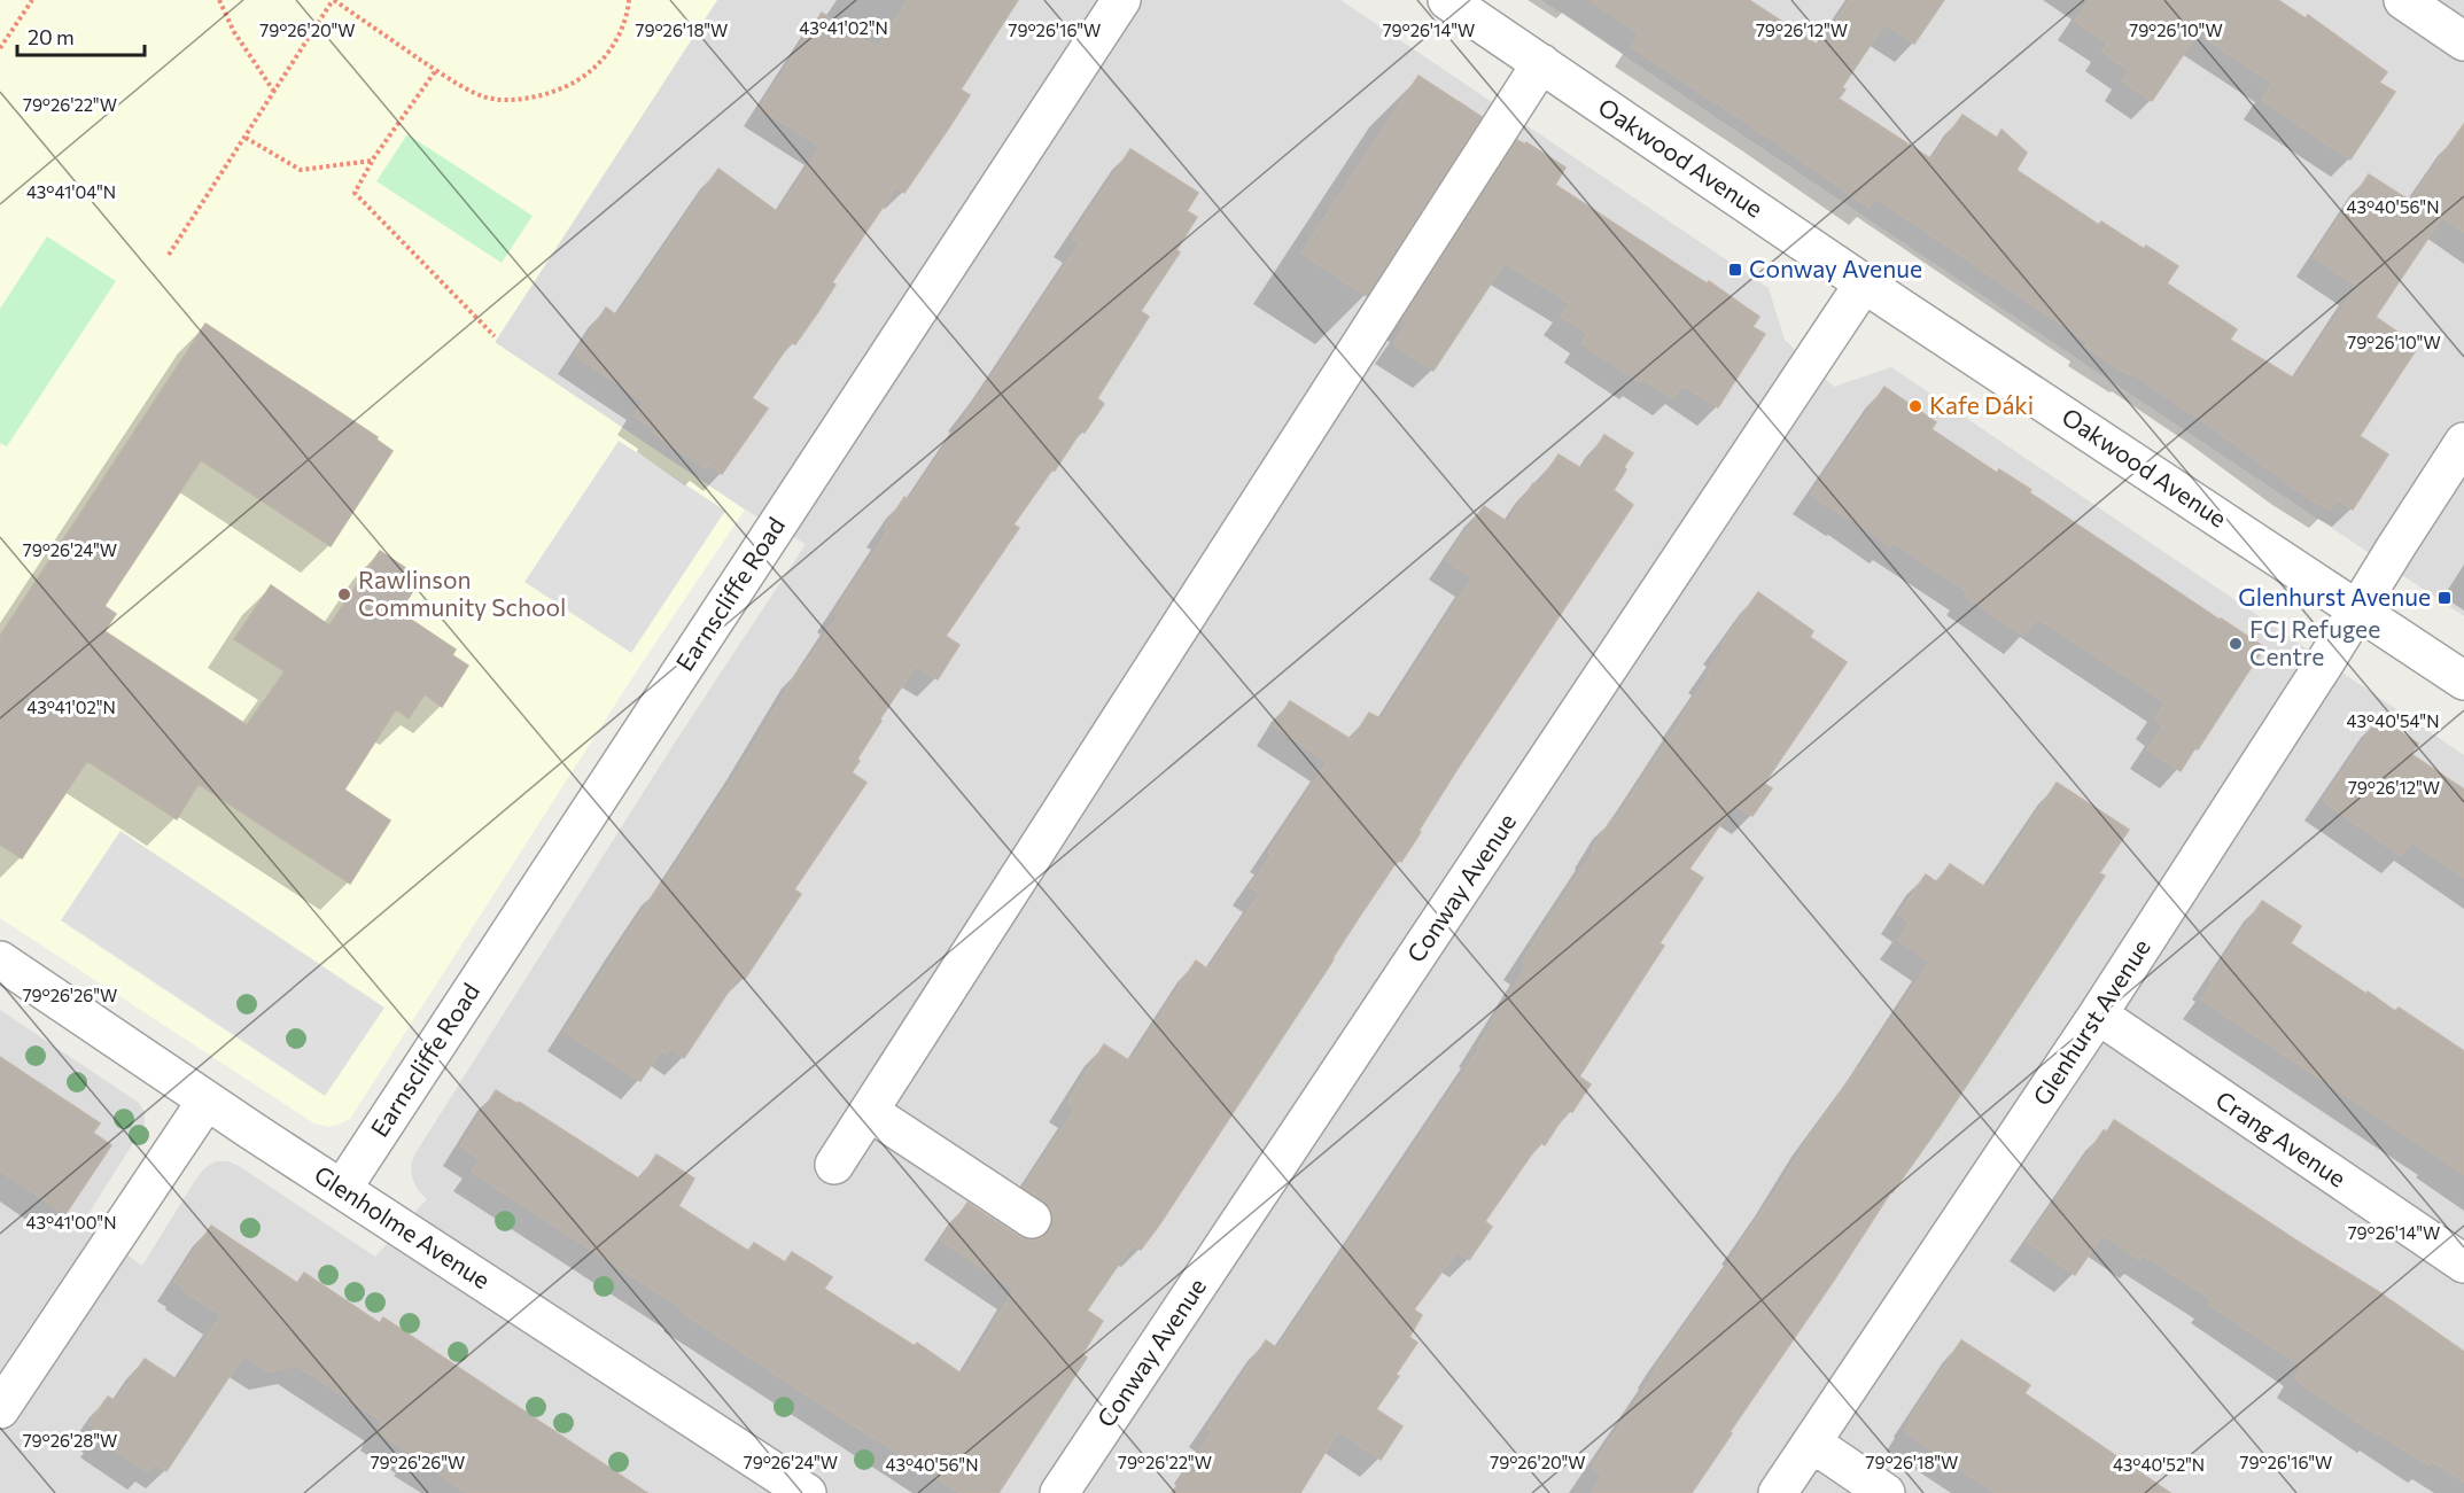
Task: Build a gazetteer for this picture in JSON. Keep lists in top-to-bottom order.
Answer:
{
  "streets": {
    "street": [
      "Oakwood Avenue",
      "Earnscliffe Road",
      "Conway Avenue",
      "Glenhurst Avenue",
      "Crang Avenue",
      "Glenholme Avenue"
    ]
  },
  "crossings": [
    ["Oakwood Avenue", "Conway Avenue"],
    ["Oakwood Avenue", "Glenhurst Avenue"],
    ["Earnscliffe Road", "Glenholme Avenue"],
    ["Glenhurst Avenue", "Crang Avenue"]
  ],
  "places": {
    "transit": ["Conway Avenue", "Glenhurst Avenue"],
    "other": ["Kafe Dáki", "Rawlinson Community School", "FCJ Refugee Centre"]
  },
  "scale_bar": "20 m",
  "coordinates": [
    "43°41'02\"N",
    "79°26'20\"W",
    "79°26'18\"W",
    "79°26'16\"W",
    "79°26'14\"W",
    "79°26'12\"W",
    "79°26'10\"W",
    "79°26'22\"W",
    "43°41'04\"N",
    "43°40'56\"N",
    "79°26'24\"W",
    "43°40'54\"N",
    "79°26'26\"W",
    "43°41'00\"N",
    "79°26'28\"W",
    "43°40'52\"N"
  ]
}
